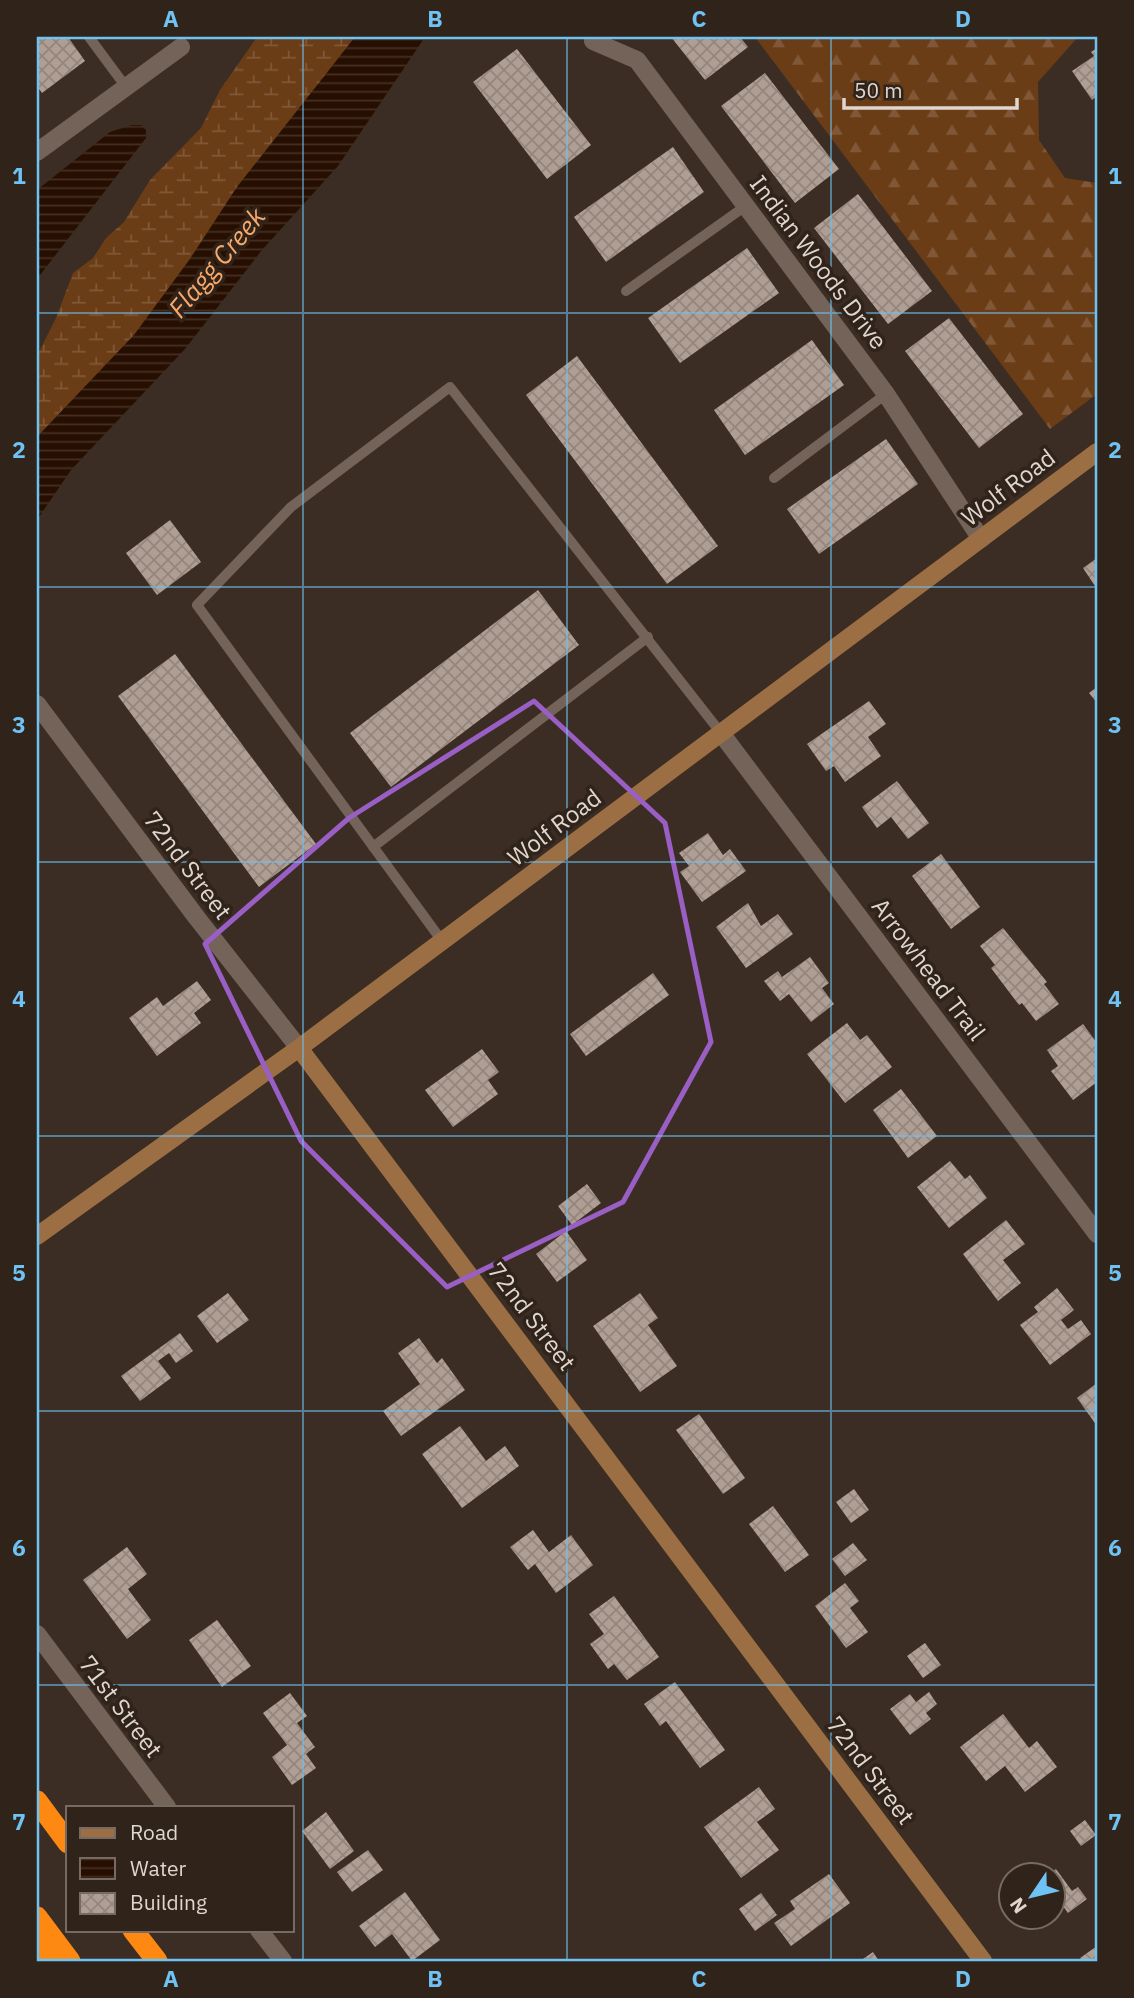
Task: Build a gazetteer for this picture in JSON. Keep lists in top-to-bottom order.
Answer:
{
  "streets": {
    "street": [
      "Indian Woods Drive",
      "Wolf Road",
      "72nd Street",
      "Arrowhead Trail",
      "71st Street"
    ]
  },
  "crossings": [
    ["Indian Woods Drive", "Wolf Road"],
    ["Wolf Road", "72nd Street"],
    ["Wolf Road", "Arrowhead Trail"]
  ],
  "water": ["Flagg Creek"],
  "legend": ["Road", "Water", "Building"],
  "scale_bar": "50 m",
  "north": "bottom left",
  "grid": {
    "columns": [
      "A",
      "B",
      "C",
      "D"
    ],
    "rows": [
      "1",
      "2",
      "3",
      "4",
      "5",
      "6",
      "7"
    ]
  }
}
